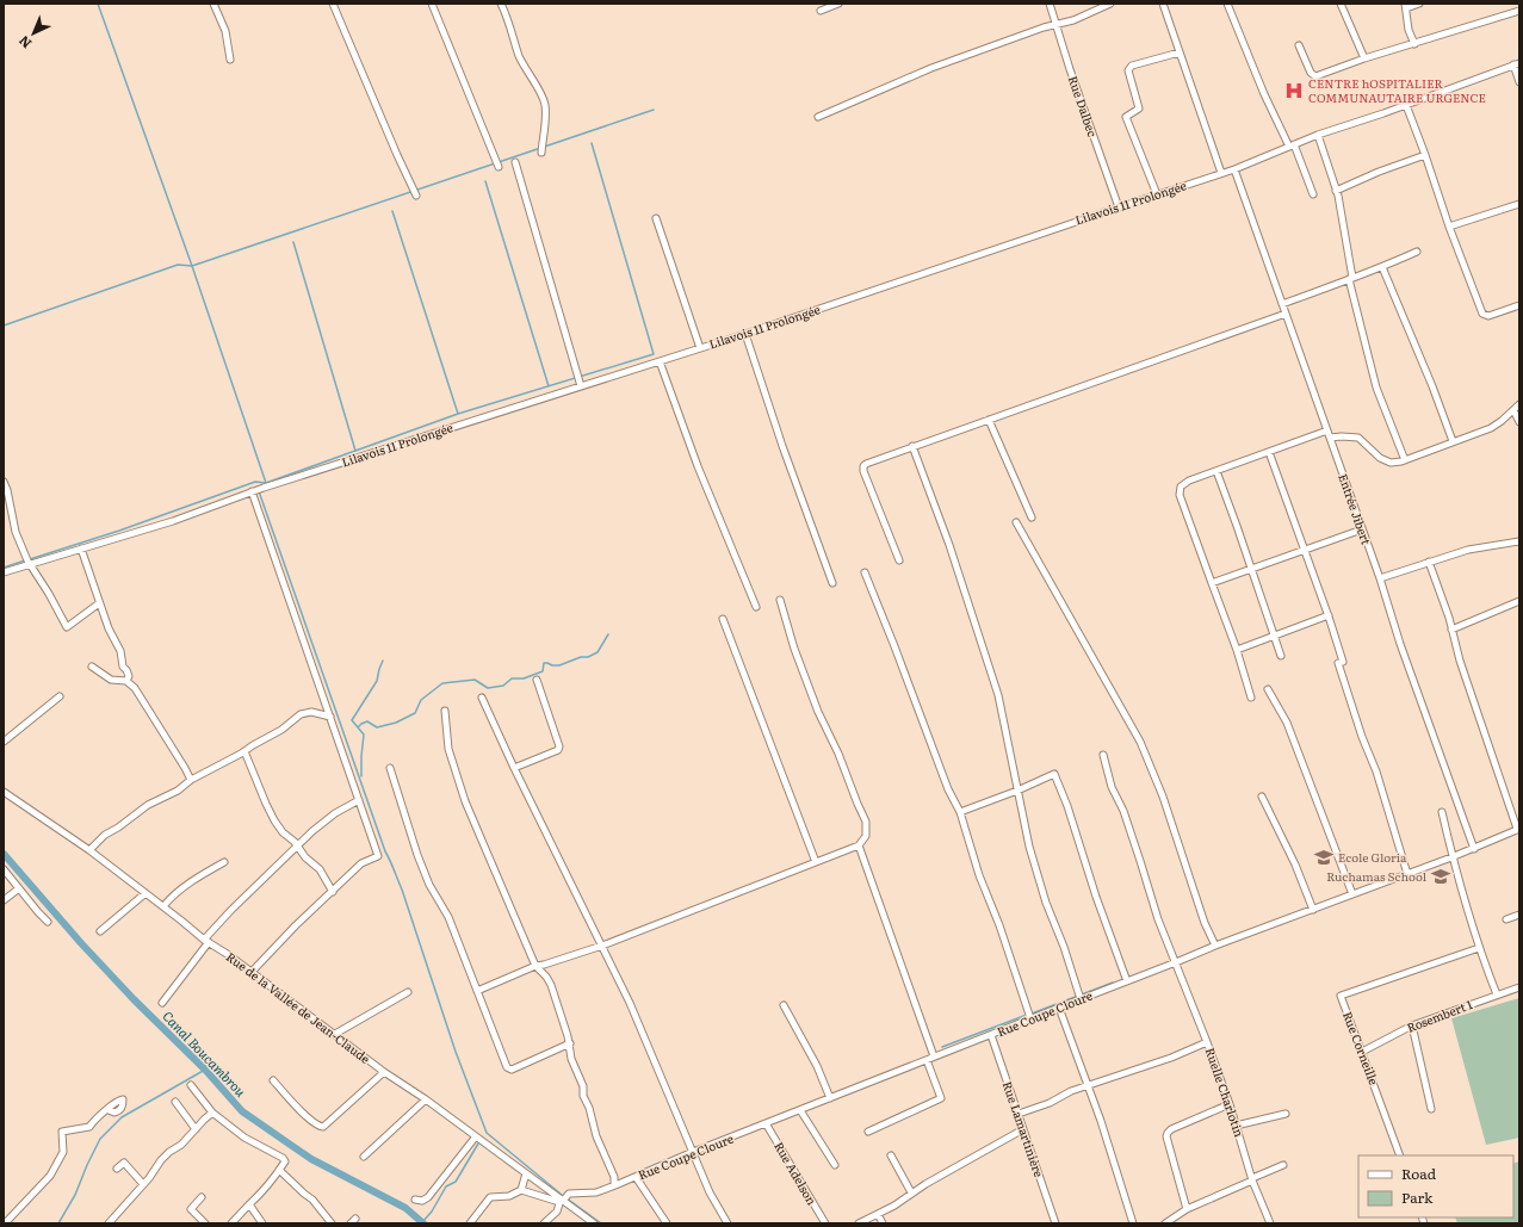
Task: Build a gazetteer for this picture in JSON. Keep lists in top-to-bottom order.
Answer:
{
  "streets": {
    "street": [
      "Rue Dalbec",
      "Lilavois 11 Prolongée",
      "Entrée Jibert",
      "Rue de la Vallée de Jean-Claude",
      "Rue Coupe Cloure",
      "Rosembert 1",
      "Rue Corneille",
      "Ruelle Charlotin",
      "Rue Lamartinière",
      "Rue Adelson"
    ]
  },
  "crossings": [
    ["Rue Dalbec", "Lilavois 11 Prolongée"],
    ["Lilavois 11 Prolongée", "Entrée Jibert"],
    ["Entrée Jibert", "Rue Coupe Cloure"],
    ["Rue de la Vallée de Jean-Claude", "Rue Coupe Cloure"],
    ["Rue Coupe Cloure", "Ruelle Charlotin"],
    ["Rue Coupe Cloure", "Rue Lamartinière"],
    ["Rue Coupe Cloure", "Rue Adelson"],
    ["Rosembert 1", "Rue Corneille"]
  ],
  "water": ["Canal Boucambrou"],
  "places": {
    "hospital": ["CENTRE hOSPITALIER COMMUNAUTAIRE URGENCE"],
    "school or university": ["Ecole Gloria", "Ruchamas School"]
  },
  "legend": ["Road", "Park"],
  "north": "bottom left"
}
